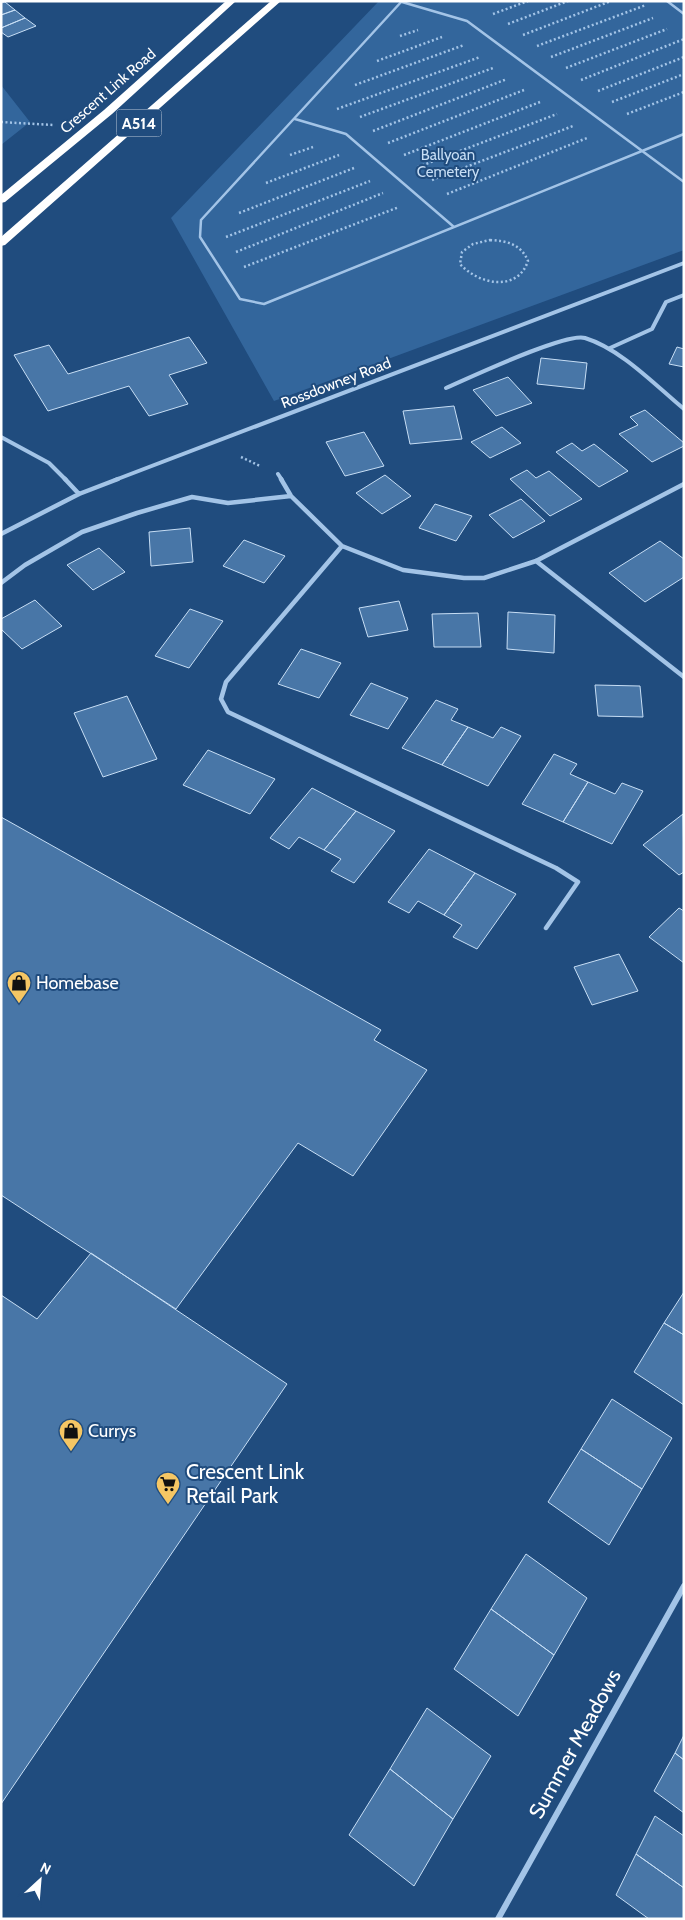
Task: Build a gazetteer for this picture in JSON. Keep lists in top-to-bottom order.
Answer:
{
  "streets": {
    "highway": ["Crescent Link Road", "A514"],
    "street": ["Rossdowney Road", "Summer Meadows"]
  },
  "parks": ["Ballyoan Cemetery"],
  "places": {
    "shop": ["Homebase", "Currys"],
    "supermarket": ["Crescent Link Retail Park"]
  },
  "north": "top right"
}
